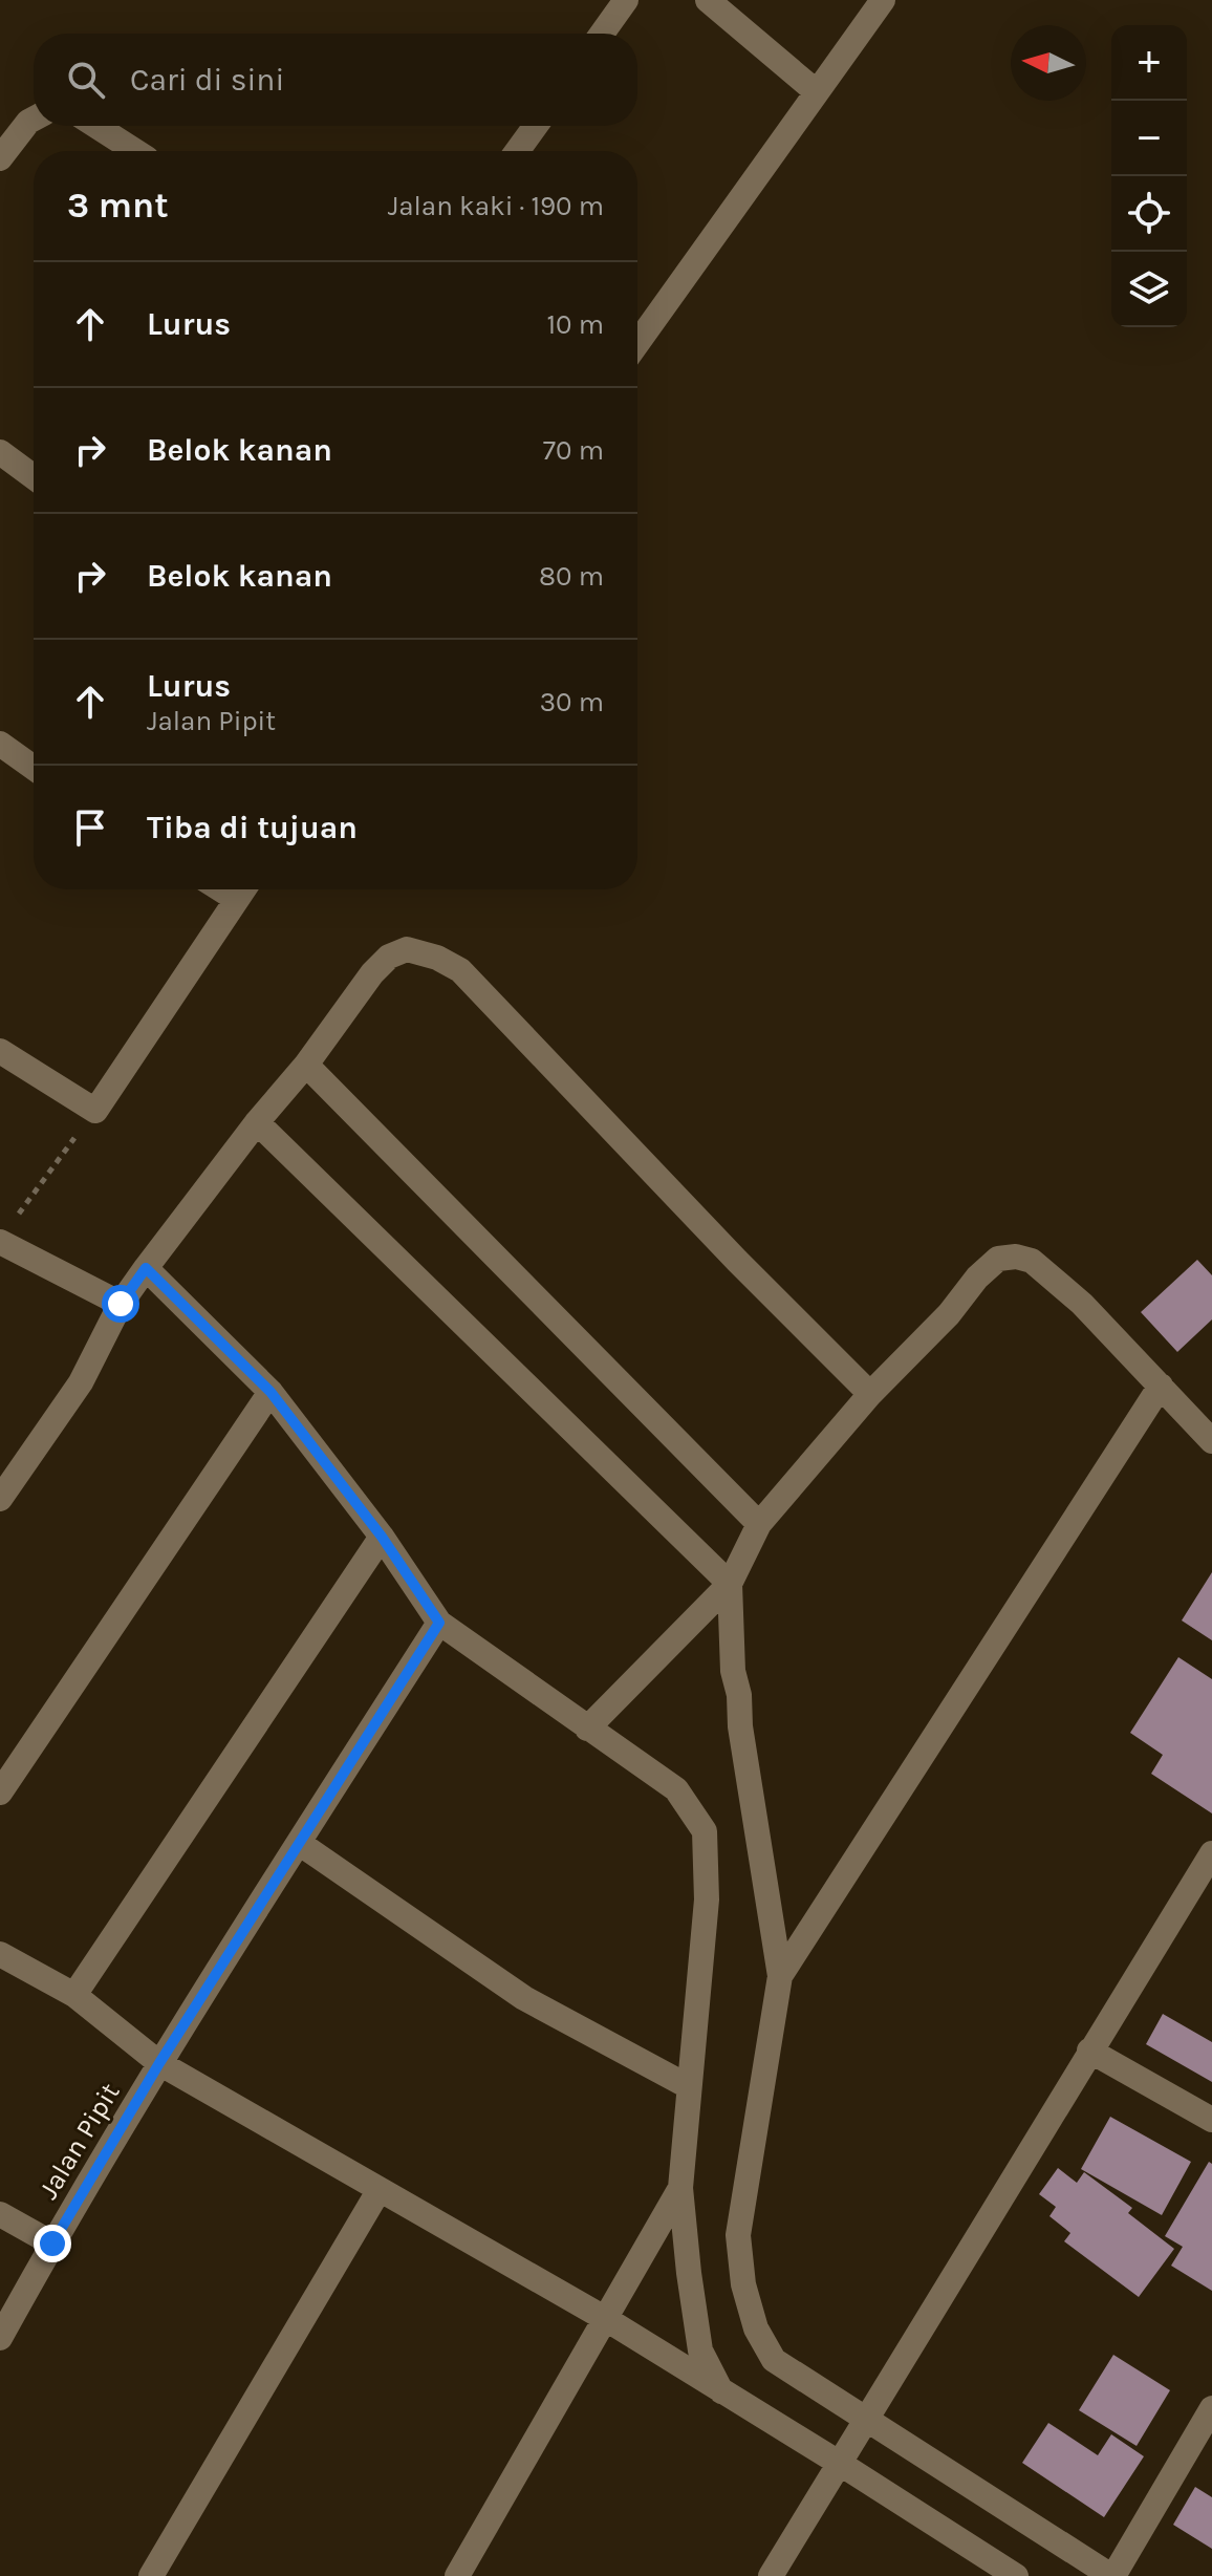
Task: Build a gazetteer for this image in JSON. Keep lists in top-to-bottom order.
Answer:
{
  "streets": {
    "street": ["Jalan Pipit"]
  },
  "north": "left",
  "page": {
    "map_buttons": ["+", "−"],
    "search": "Cari di sini",
    "heading": ["3 mnt", "Jalan kaki · 190 m"],
    "list": [
      ["Lurus", "10 m"],
      ["Belok kanan", "70 m"],
      ["Belok kanan", "80 m"],
      ["Lurus", "Jalan Pipit", "30 m"],
      "Tiba di tujuan"
    ]
  }
}
